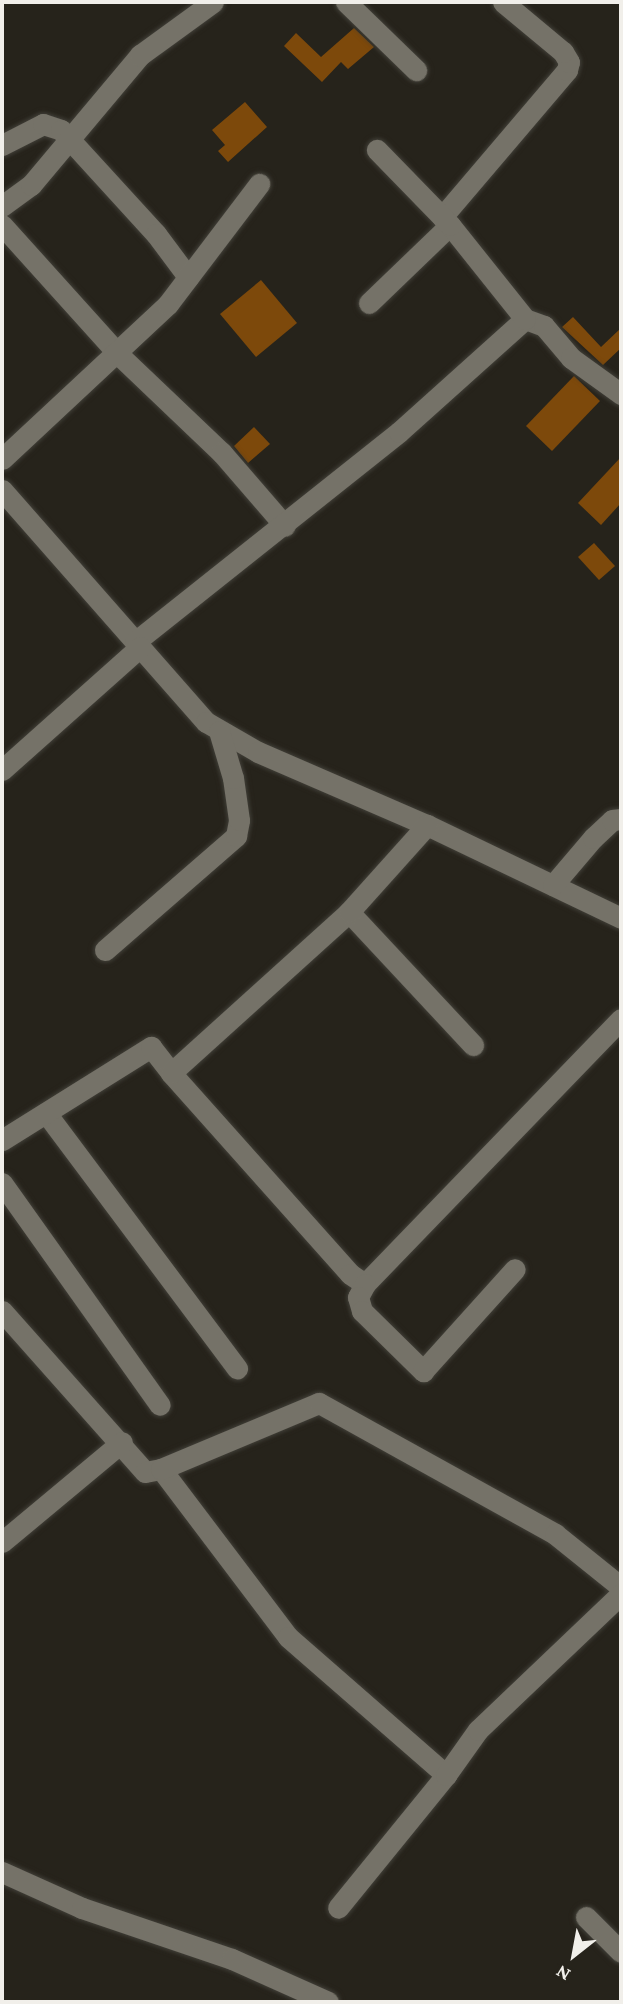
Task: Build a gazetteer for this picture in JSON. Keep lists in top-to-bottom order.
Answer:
{
  "north": "bottom left"
}
